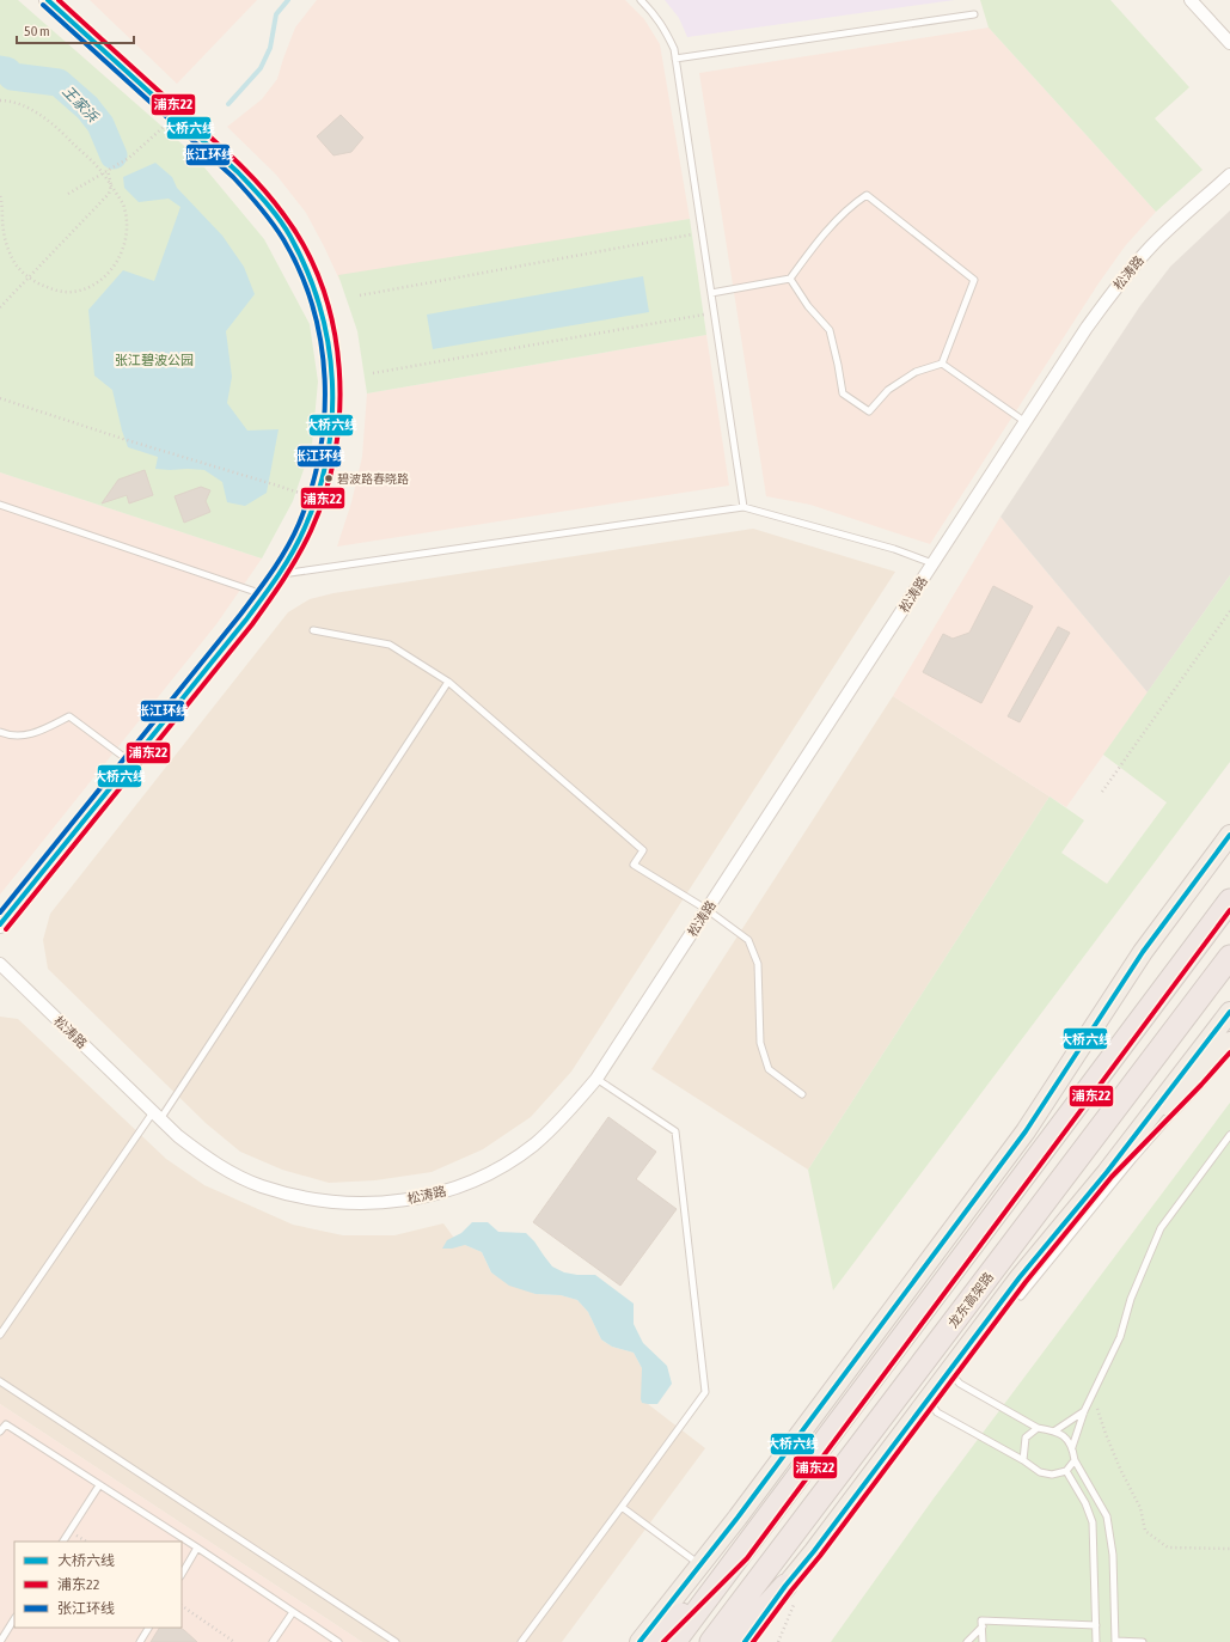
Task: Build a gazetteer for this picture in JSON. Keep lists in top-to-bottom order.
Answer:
{
  "streets": {
    "highway": ["龙东高架路"],
    "street": ["松涛路"]
  },
  "water": ["王家浜"],
  "parks": ["张江碧波公园"],
  "places": ["碧波路春晓路"],
  "lines": ["transit line 大桥六线", "transit line 浦东22", "transit line 张江环线"],
  "legend": ["大桥六线", "浦东22", "张江环线"],
  "scale_bar": "50 m"
}
